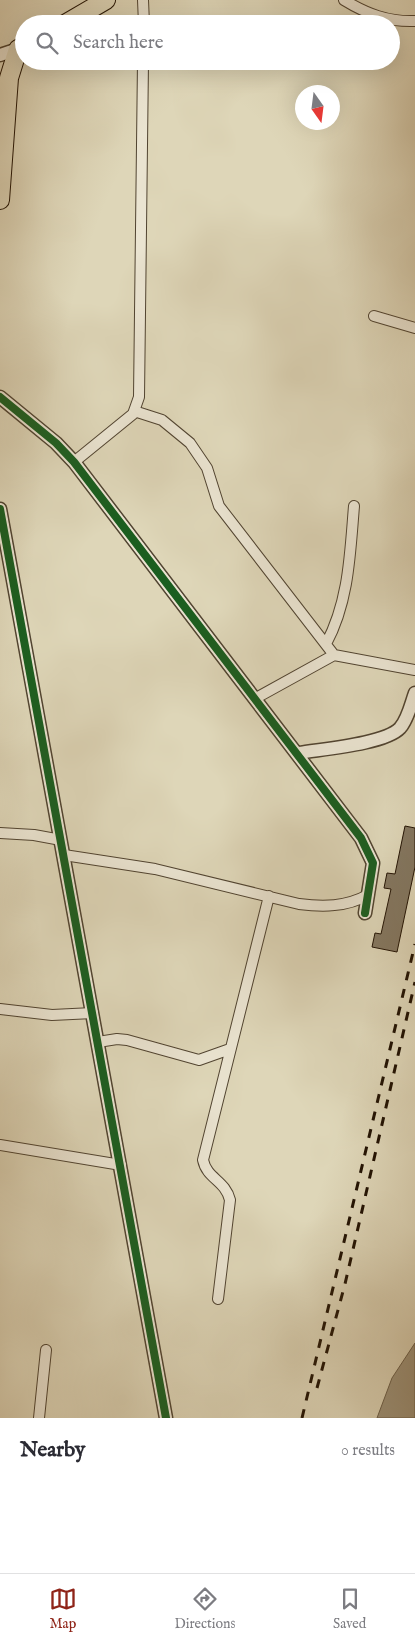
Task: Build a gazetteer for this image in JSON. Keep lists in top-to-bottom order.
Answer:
{
  "north": "bottom",
  "page": {
    "search": "Search here",
    "heading": ["Nearby", "0 results"],
    "nav": ["Map", "Directions", "Saved"]
  }
}
